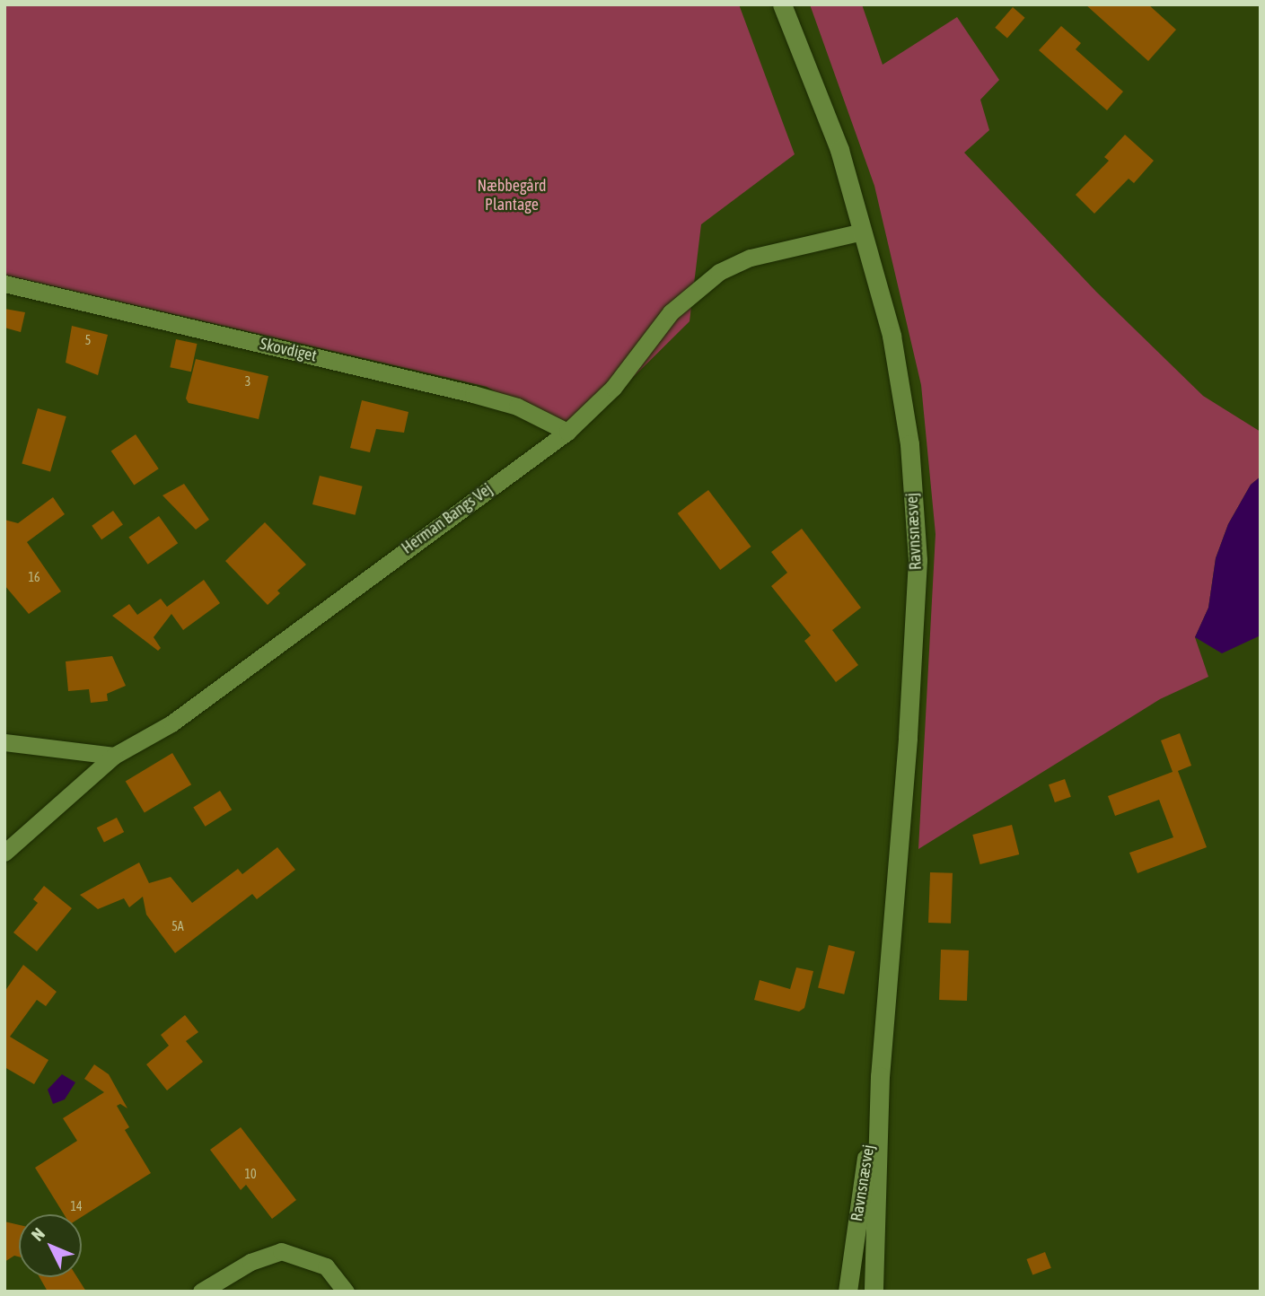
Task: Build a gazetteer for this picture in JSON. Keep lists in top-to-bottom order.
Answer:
{
  "streets": {
    "main road": ["Ravnsnæsvej"],
    "street": ["Skovdiget", "Herman Bangs Vej"]
  },
  "crossings": [
    ["Skovdiget", "Herman Bangs Vej"],
    ["Herman Bangs Vej", "Ravnsnæsvej"]
  ],
  "parks": ["Næbbegård Plantage"],
  "house_numbers": [
    "5",
    "3",
    "16",
    "5A",
    "10",
    "14"
  ],
  "north": "top left"
}
